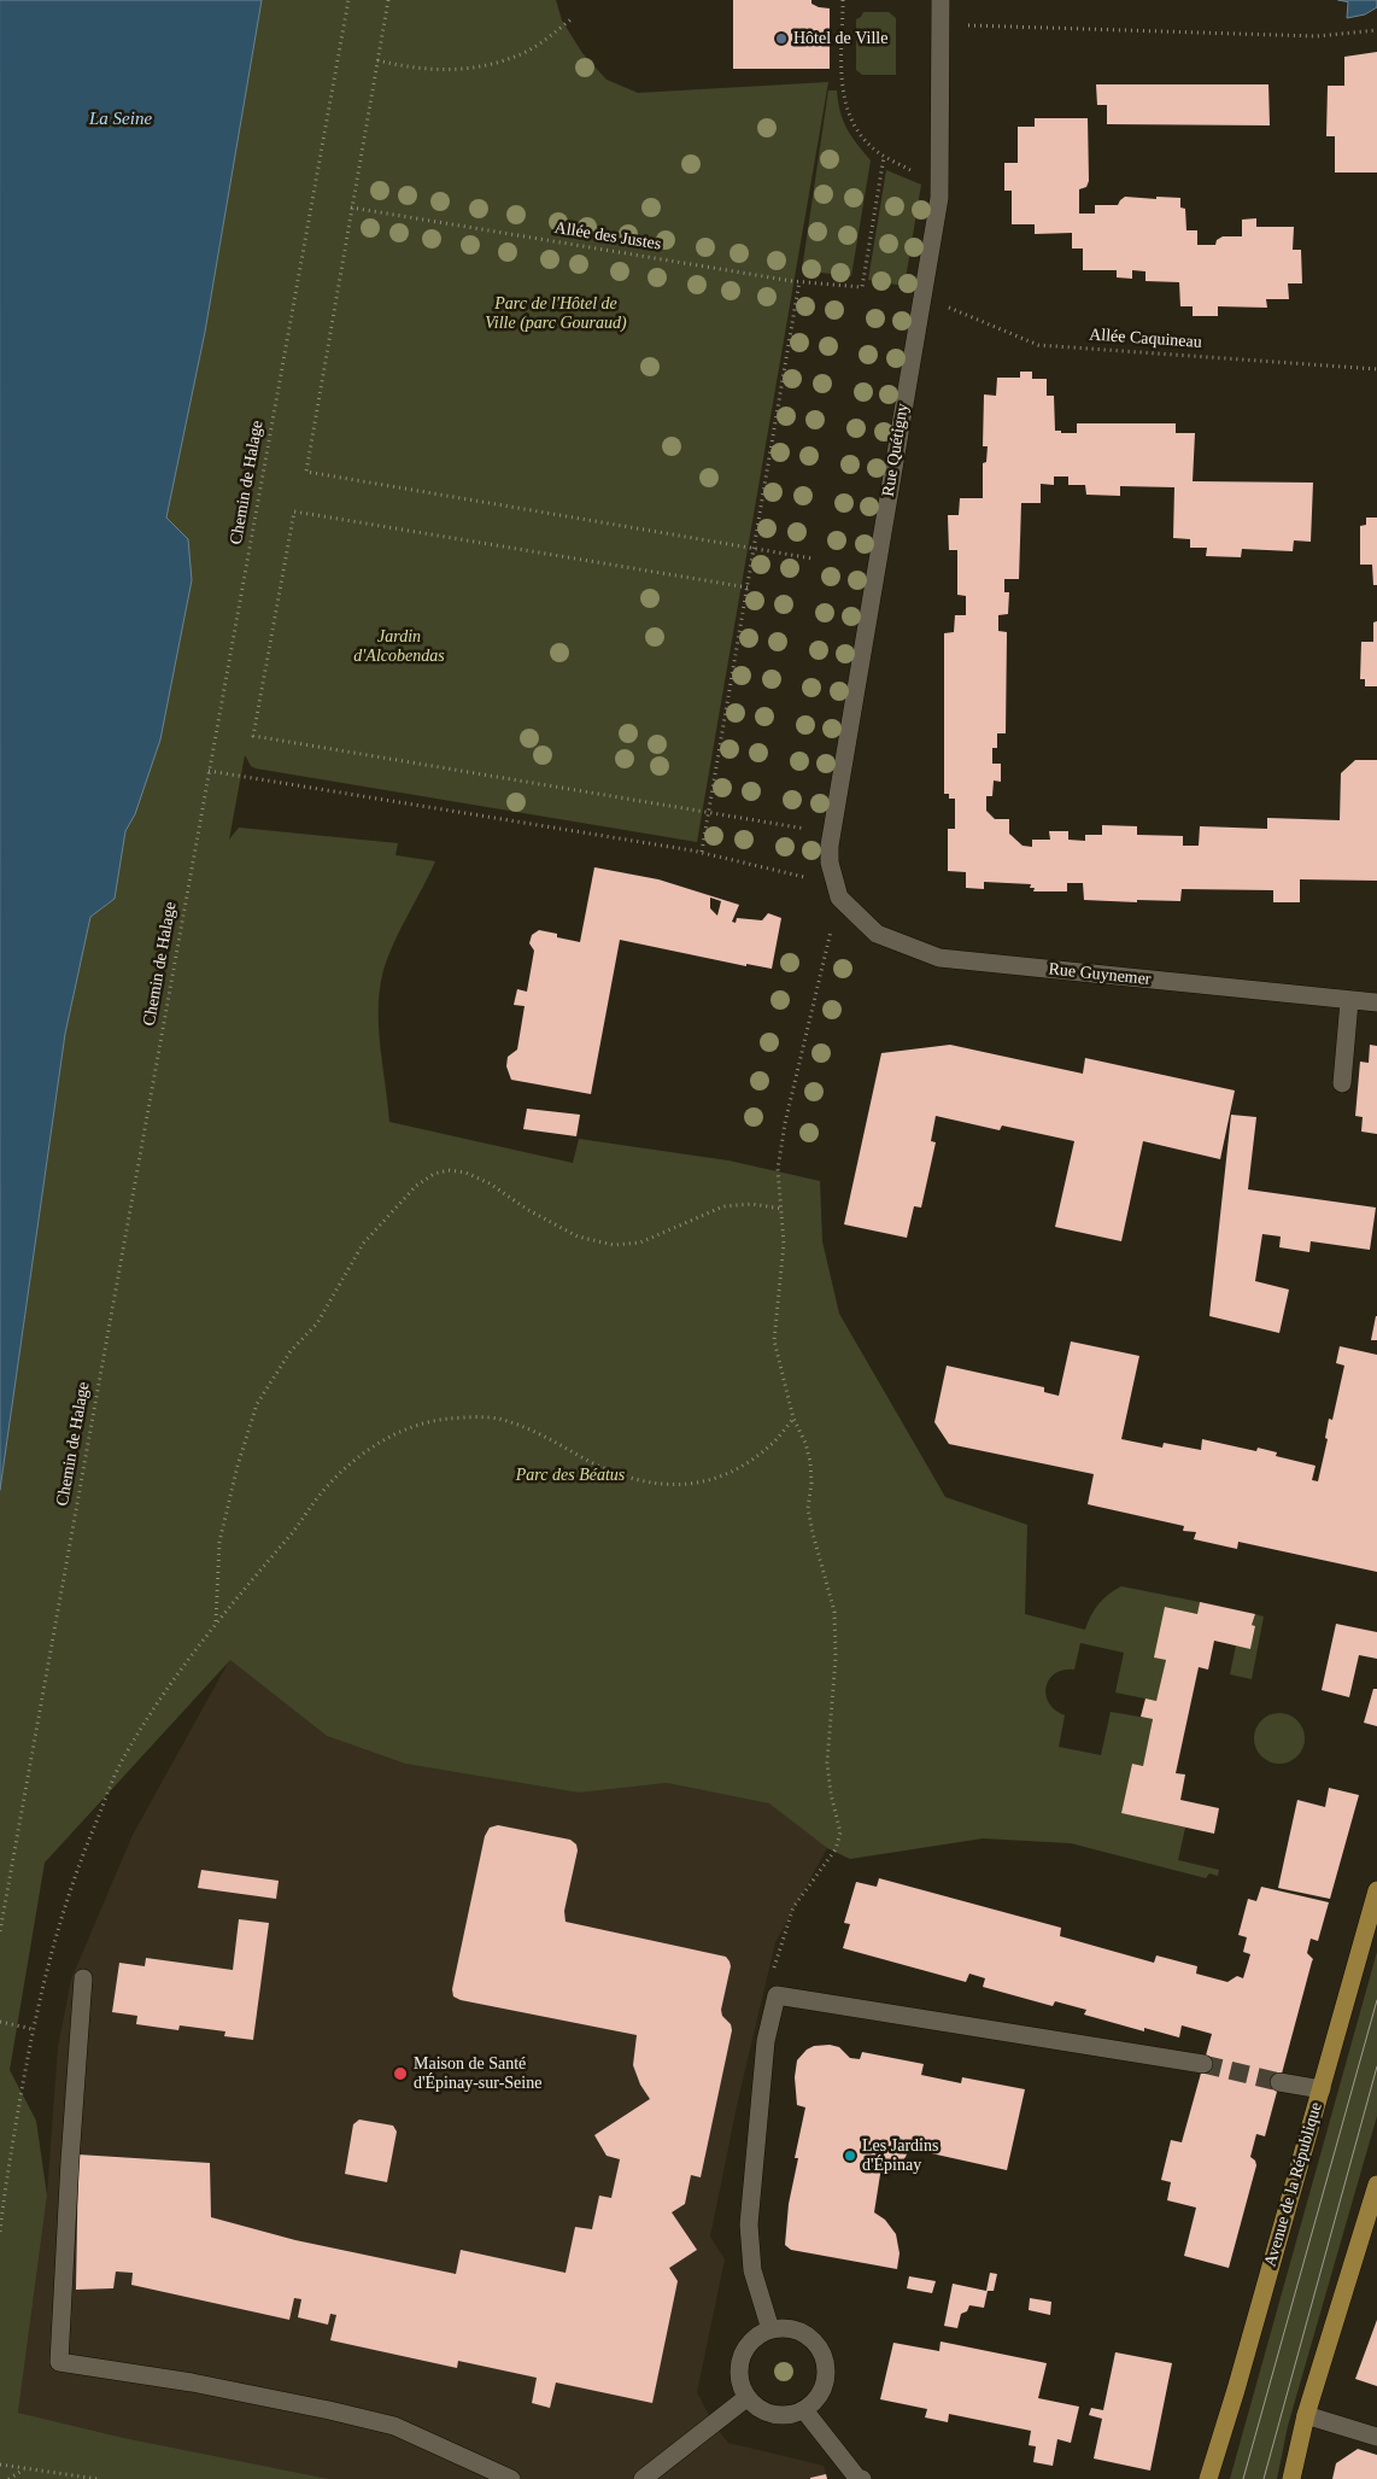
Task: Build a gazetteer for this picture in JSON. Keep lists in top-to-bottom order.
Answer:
{
  "streets": {
    "main road": ["Avenue de la République"],
    "street": ["Rue Quétigny", "Rue Guynemer"],
    "path": ["Allée des Justes", "Allée Caquineau", "Chemin de Halage"]
  },
  "crossings": [
    ["Allée Caquineau", "Rue Quétigny"],
    ["Rue Quétigny", "Rue Guynemer"]
  ],
  "water": ["La Seine"],
  "parks": ["Parc de l'Hôtel de Ville (parc Gouraud)", "Jardin d'Alcobendas", "Parc des Béatus"],
  "places": ["Hôtel de Ville", "Maison de Santé d'Épinay-sur-Seine", "Les Jardins d'Épinay"]
}
